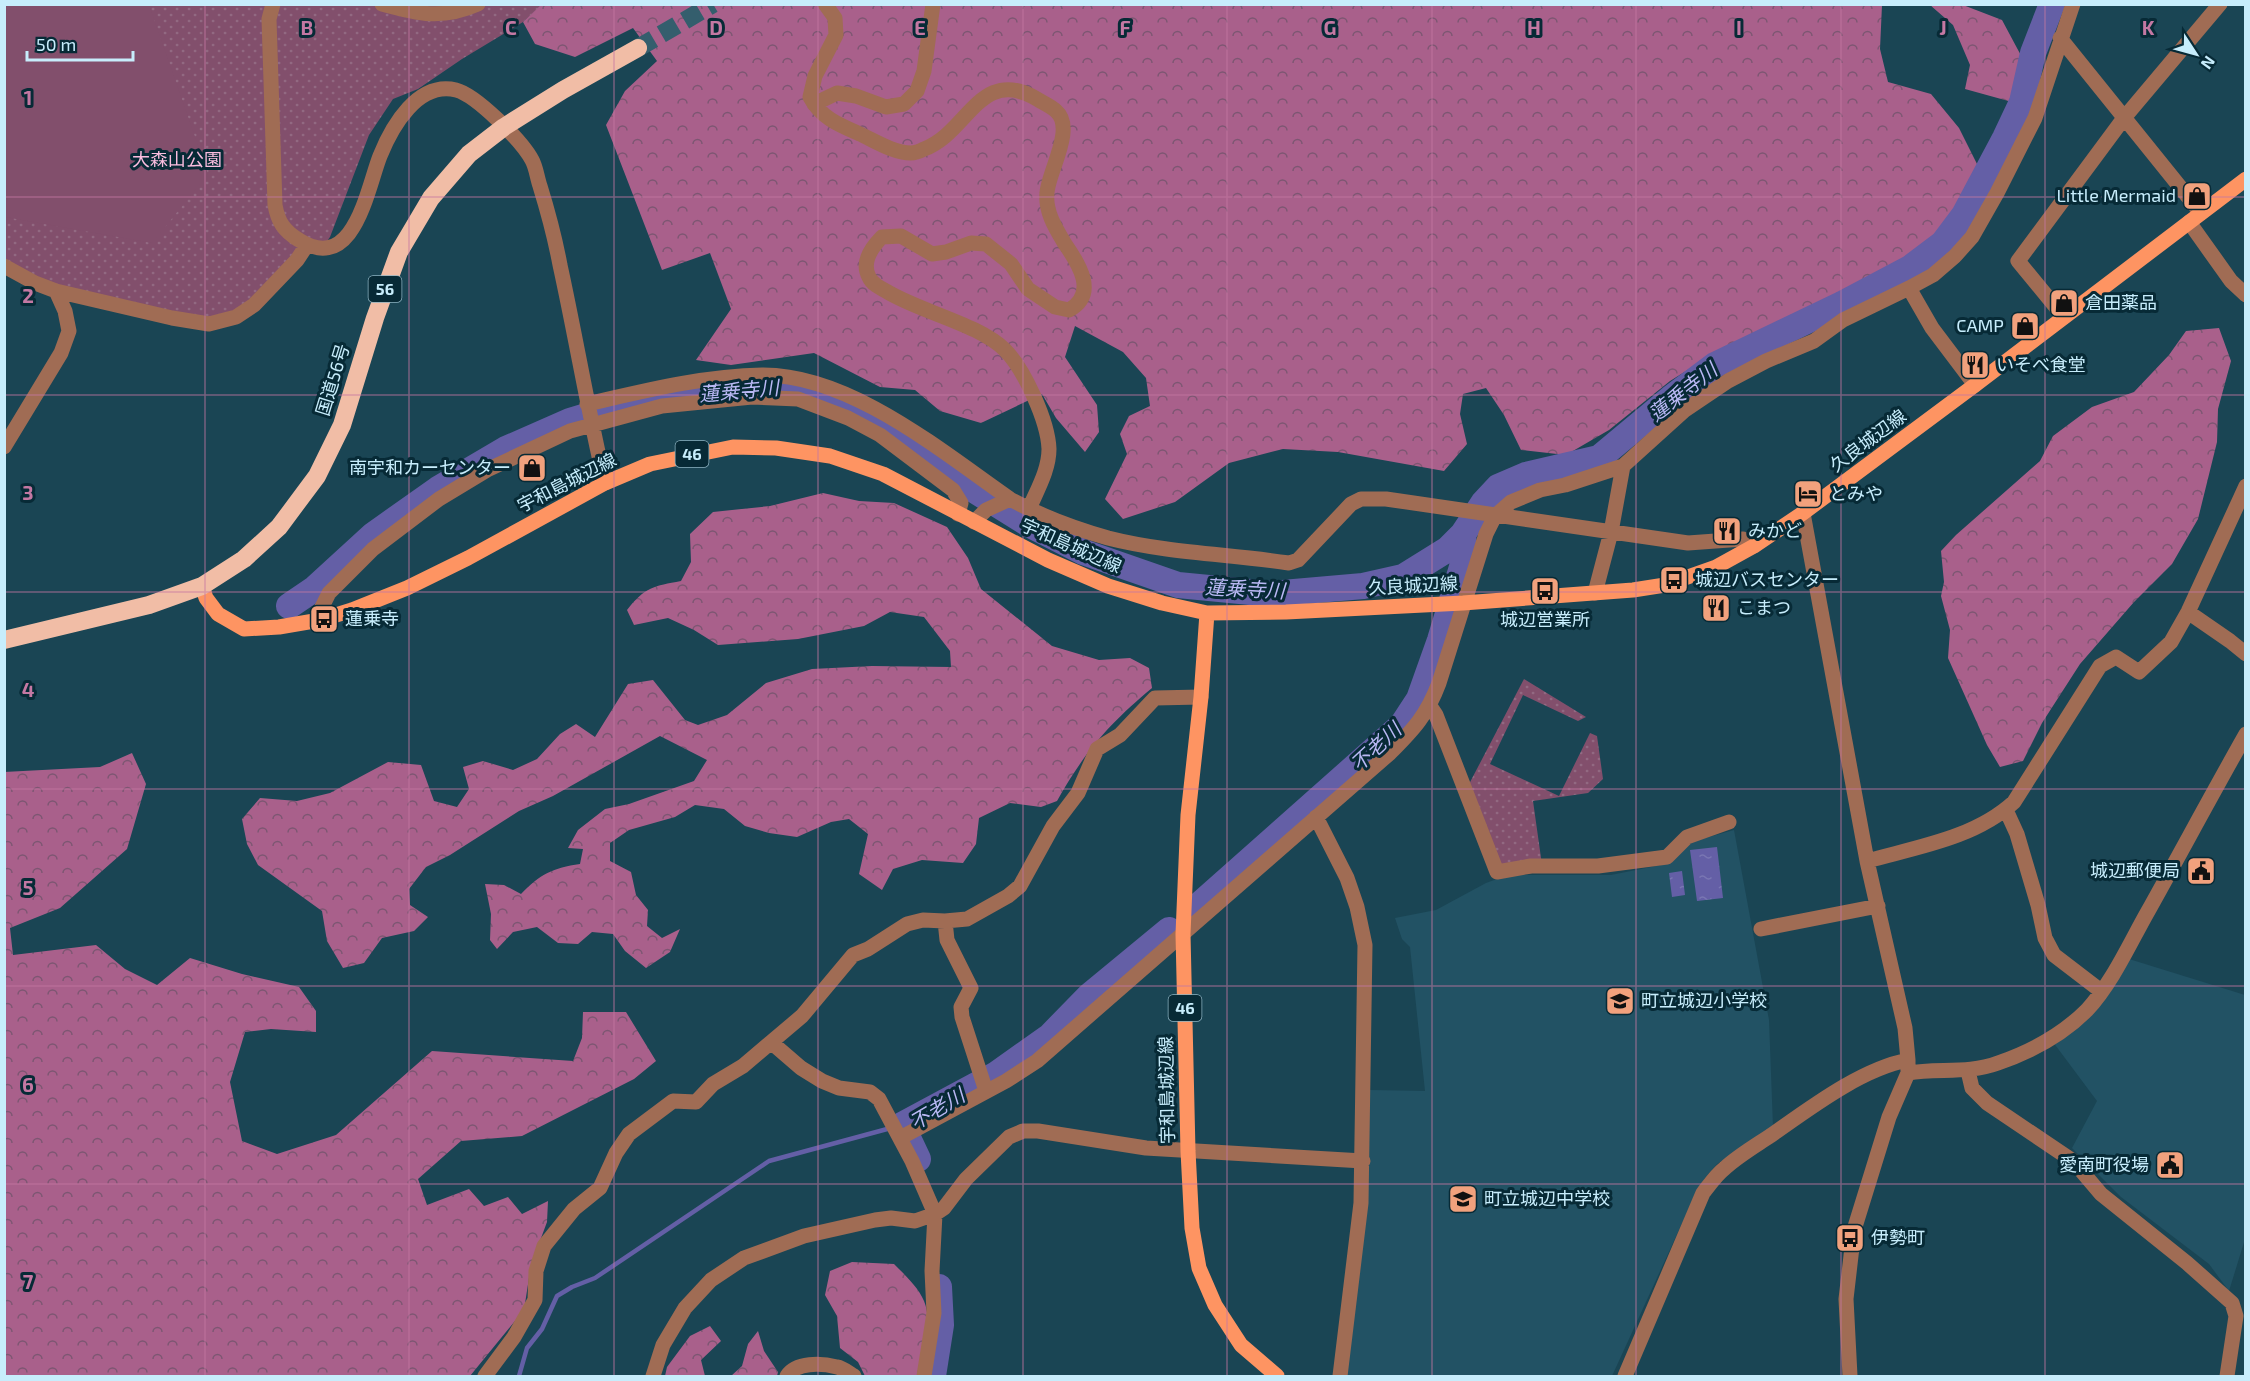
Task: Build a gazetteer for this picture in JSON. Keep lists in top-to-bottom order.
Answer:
{
  "streets": {
    "highway": ["56", "国道56号"],
    "main road": ["久良城辺線", "46", "宇和島城辺線"]
  },
  "crossings": [
    ["国道56号", "宇和島城辺線"],
    ["久良城辺線", "宇和島城辺線"]
  ],
  "water": ["蓮乗寺川", "不老川"],
  "parks": ["大森山公園"],
  "places": {
    "shop": [
      "Little Mermaid",
      "倉田薬品",
      "CAMP",
      "南宇和カーセンター"
    ],
    "restaurant": ["いそべ食堂", "みかど", "こまつ"],
    "hotel": ["とみや"],
    "bus stop": [
      "城辺バスセンター",
      "城辺営業所",
      "蓮乗寺",
      "伊勢町"
    ],
    "public building": ["城辺郵便局", "愛南町役場"],
    "school or university": ["町立城辺小学校", "町立城辺中学校"]
  },
  "scale_bar": "50 m",
  "north": "bottom right",
  "grid": {
    "columns": [
      "B",
      "C",
      "D",
      "E",
      "F",
      "G",
      "H",
      "I",
      "J",
      "K"
    ],
    "rows": [
      "1",
      "2",
      "3",
      "4",
      "5",
      "6",
      "7"
    ]
  }
}
